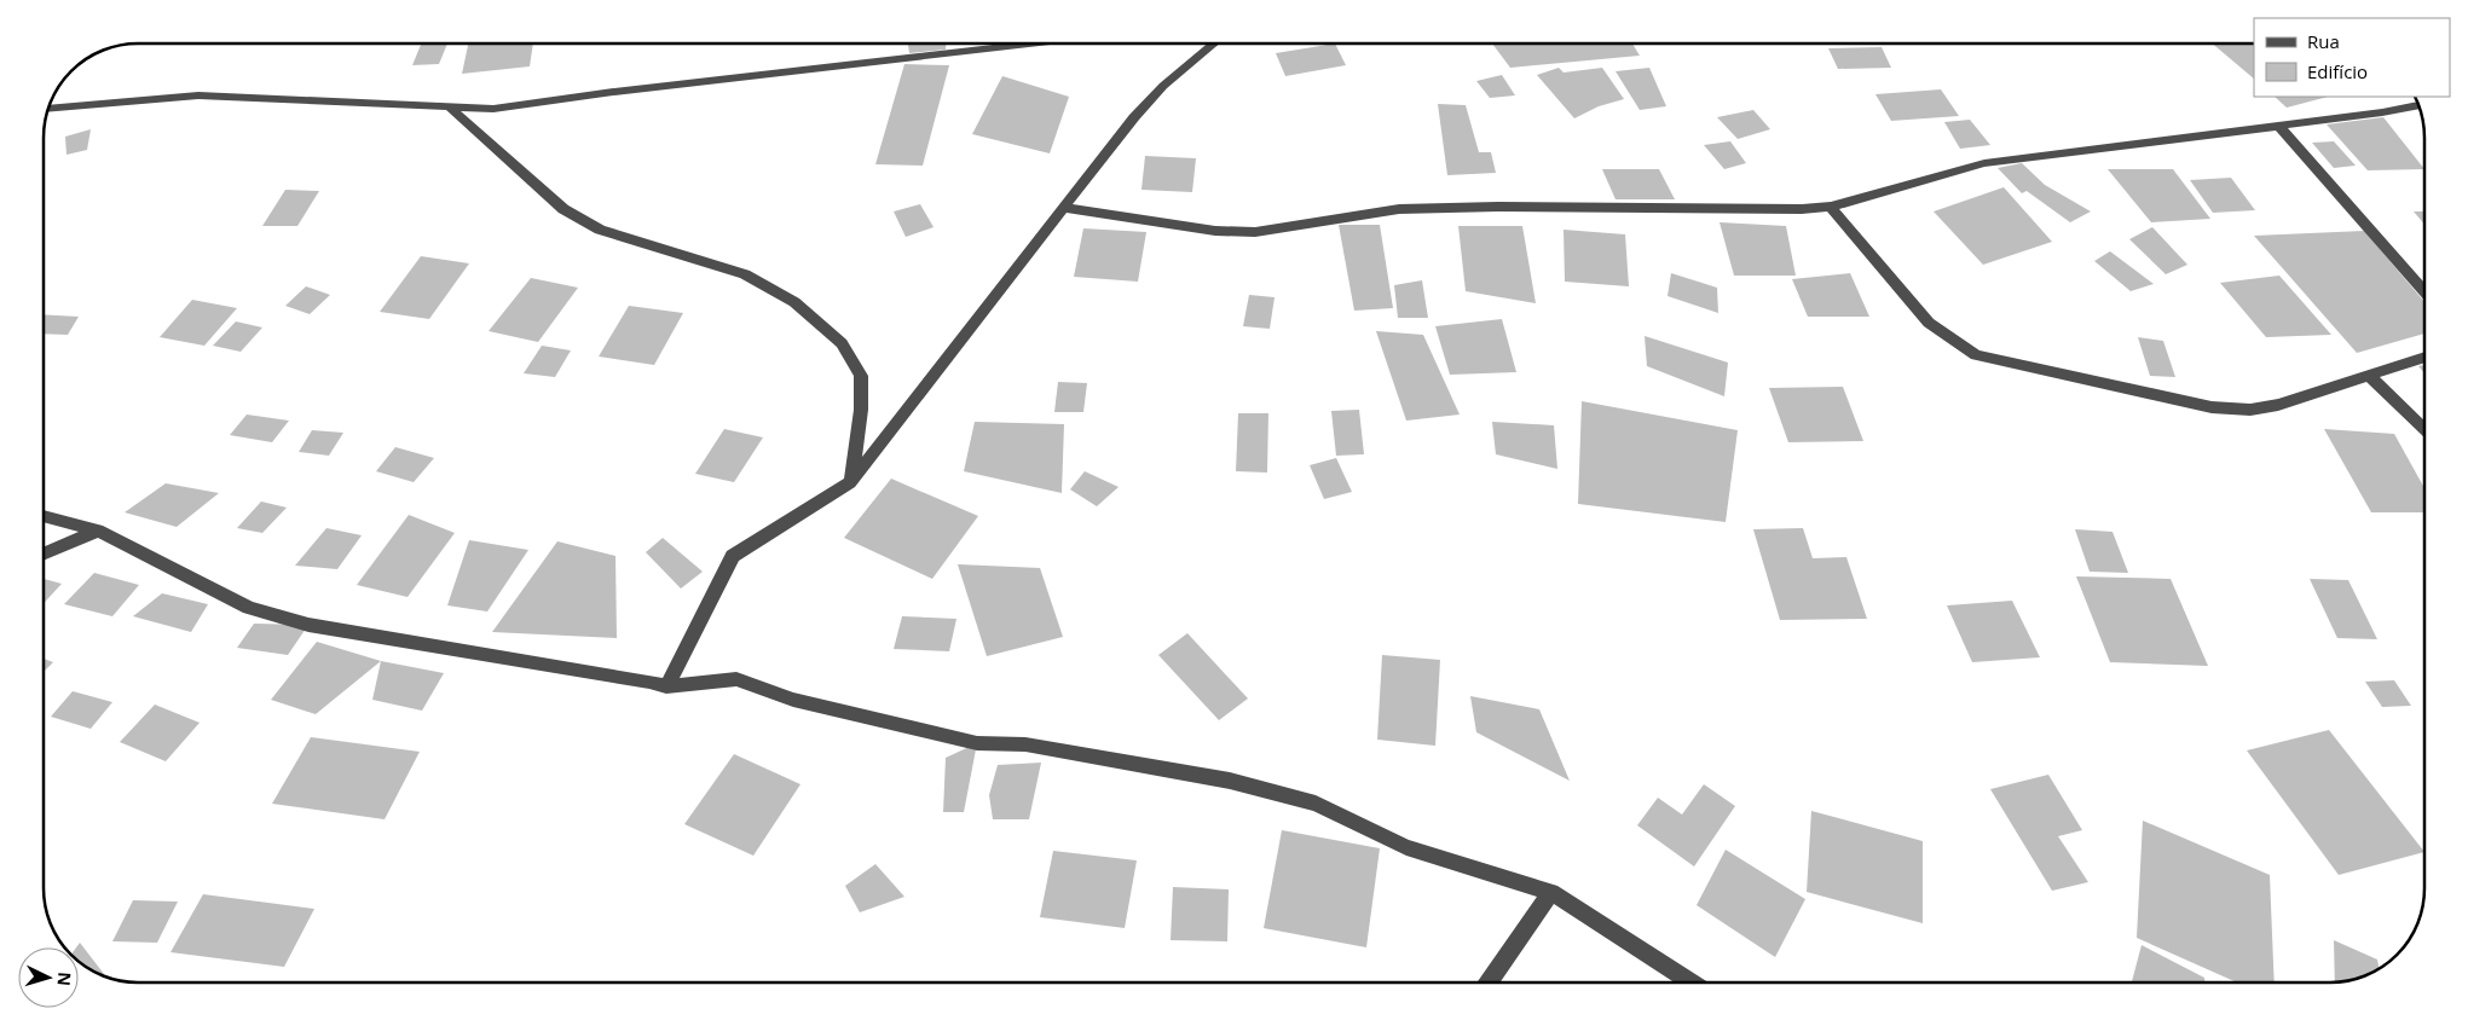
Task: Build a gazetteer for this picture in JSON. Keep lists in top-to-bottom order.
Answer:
{
  "legend": ["Rua", "Edifício"],
  "north": "right"
}
